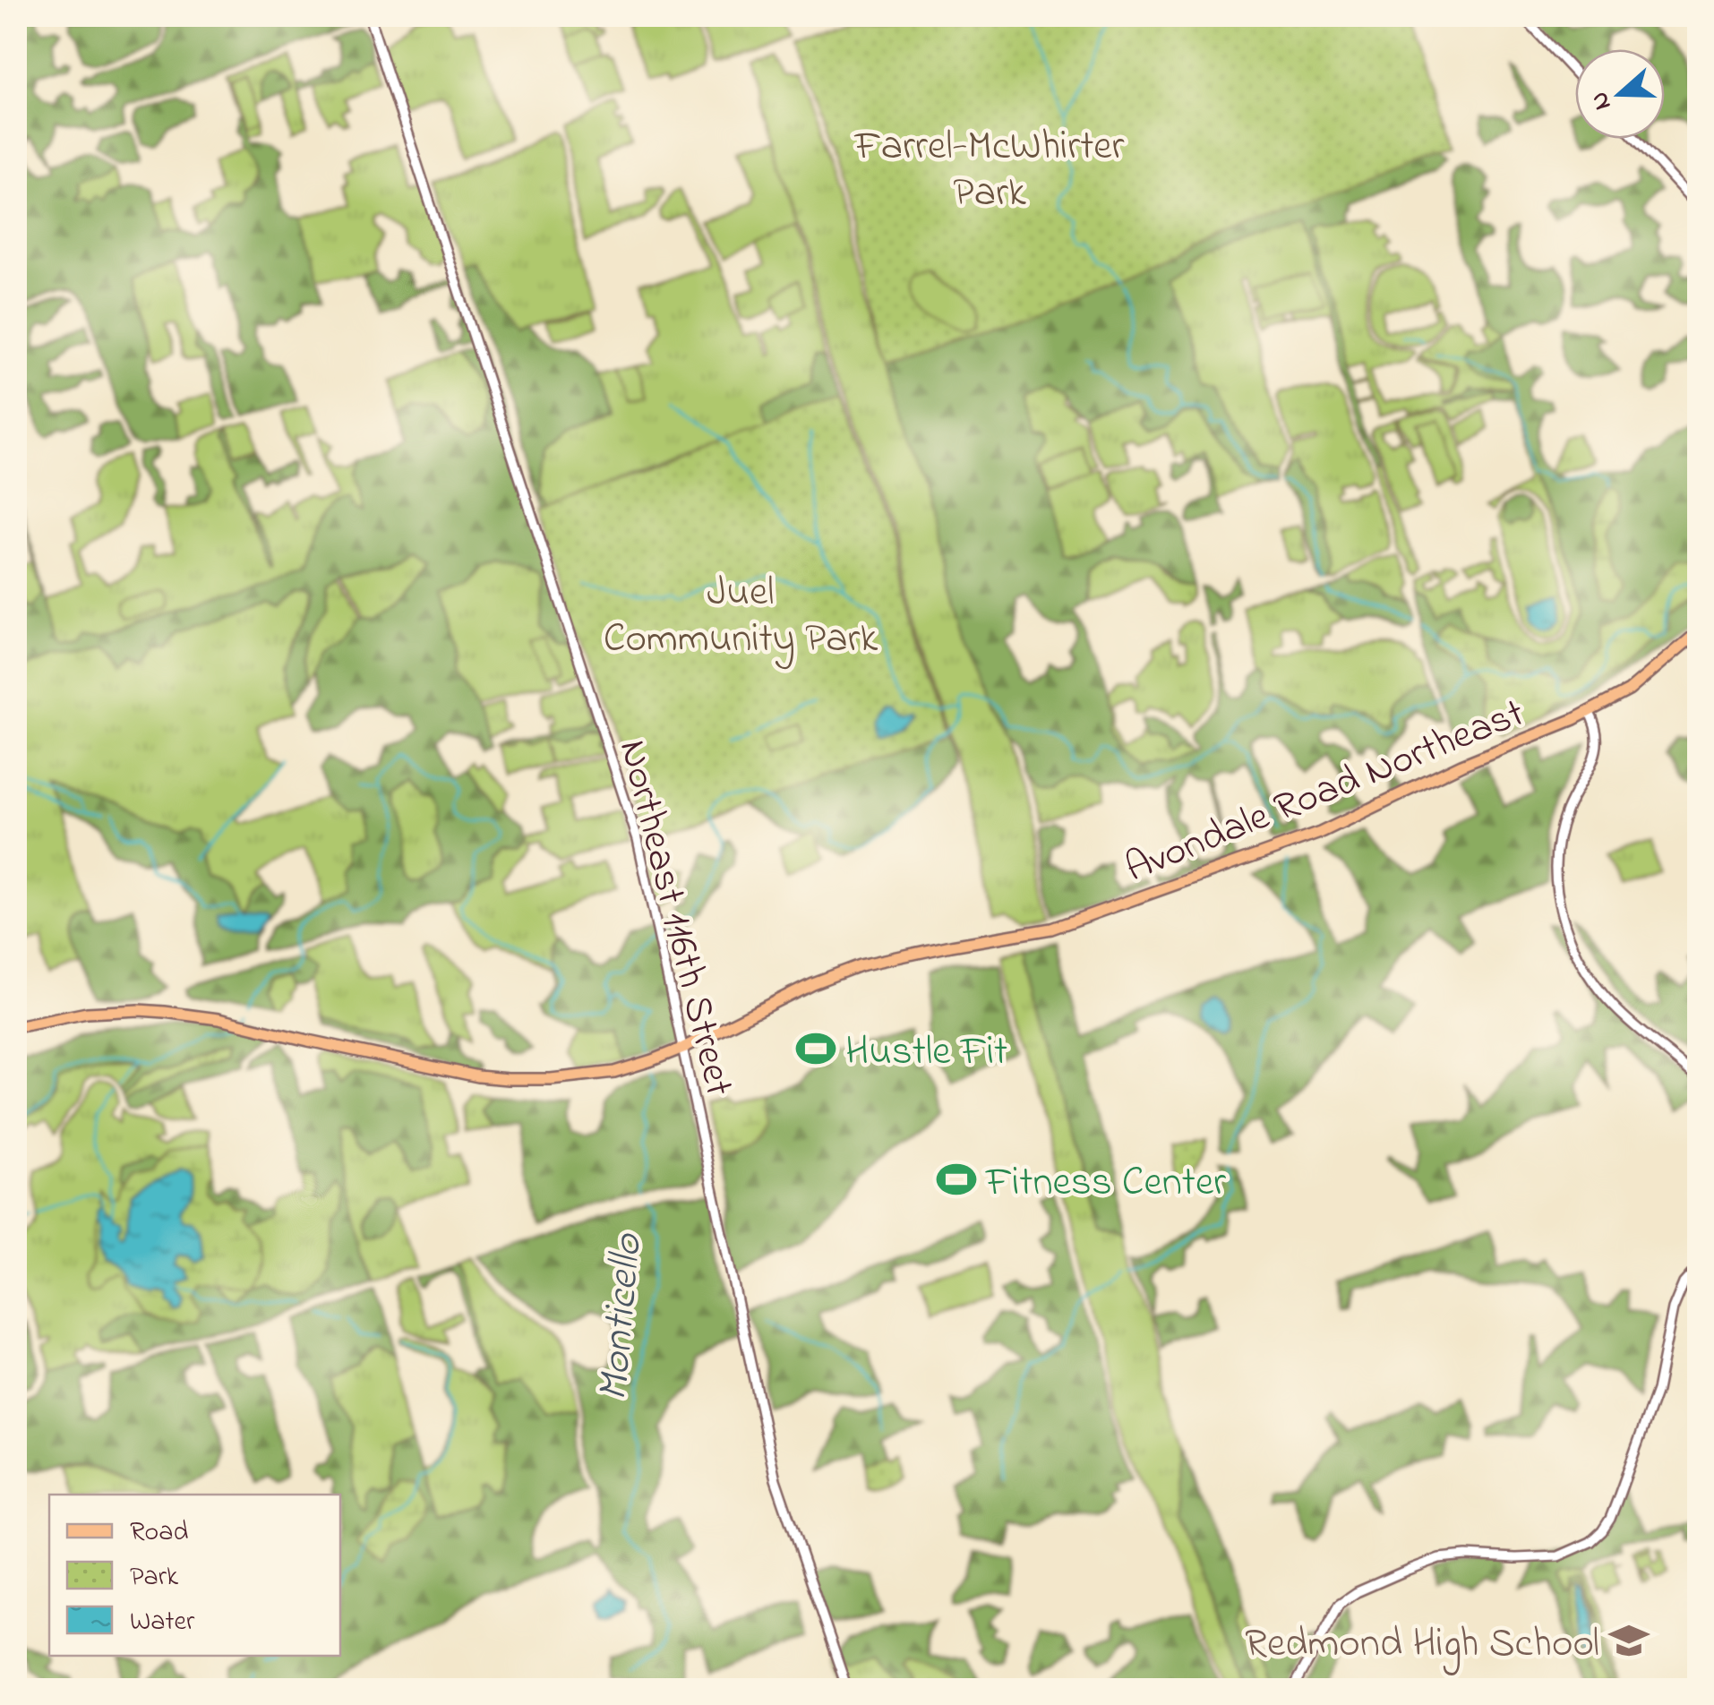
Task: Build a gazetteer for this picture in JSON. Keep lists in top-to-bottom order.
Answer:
{
  "streets": {
    "main road": ["Avondale Road Northeast"],
    "street": ["Northeast 116th Street"]
  },
  "crossings": [
    ["Avondale Road Northeast", "Northeast 116th Street"]
  ],
  "water": ["Monticello"],
  "parks": ["Farrel-McWhirter Park", "Juel Community Park"],
  "places": {
    "sports": ["Hustle Fit", "Fitness Center"],
    "school or university": ["Redmond High School"]
  },
  "legend": ["Road", "Park", "Water"],
  "north": "left"
}
